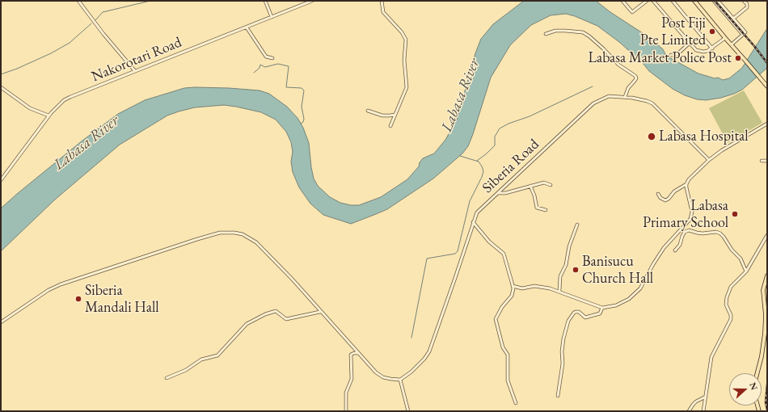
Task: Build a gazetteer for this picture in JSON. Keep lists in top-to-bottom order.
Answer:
{
  "streets": {
    "street": ["Nakorotari Road", "Siberia Road"]
  },
  "water": ["Labasa River"],
  "places": [
    "Post Fiji Pte Limited",
    "Labasa Market Police Post",
    "Labasa Hospital",
    "Labasa Primary School",
    "Banisucu Church Hall",
    "Siberia Mandali Hall"
  ],
  "north": "right"
}
